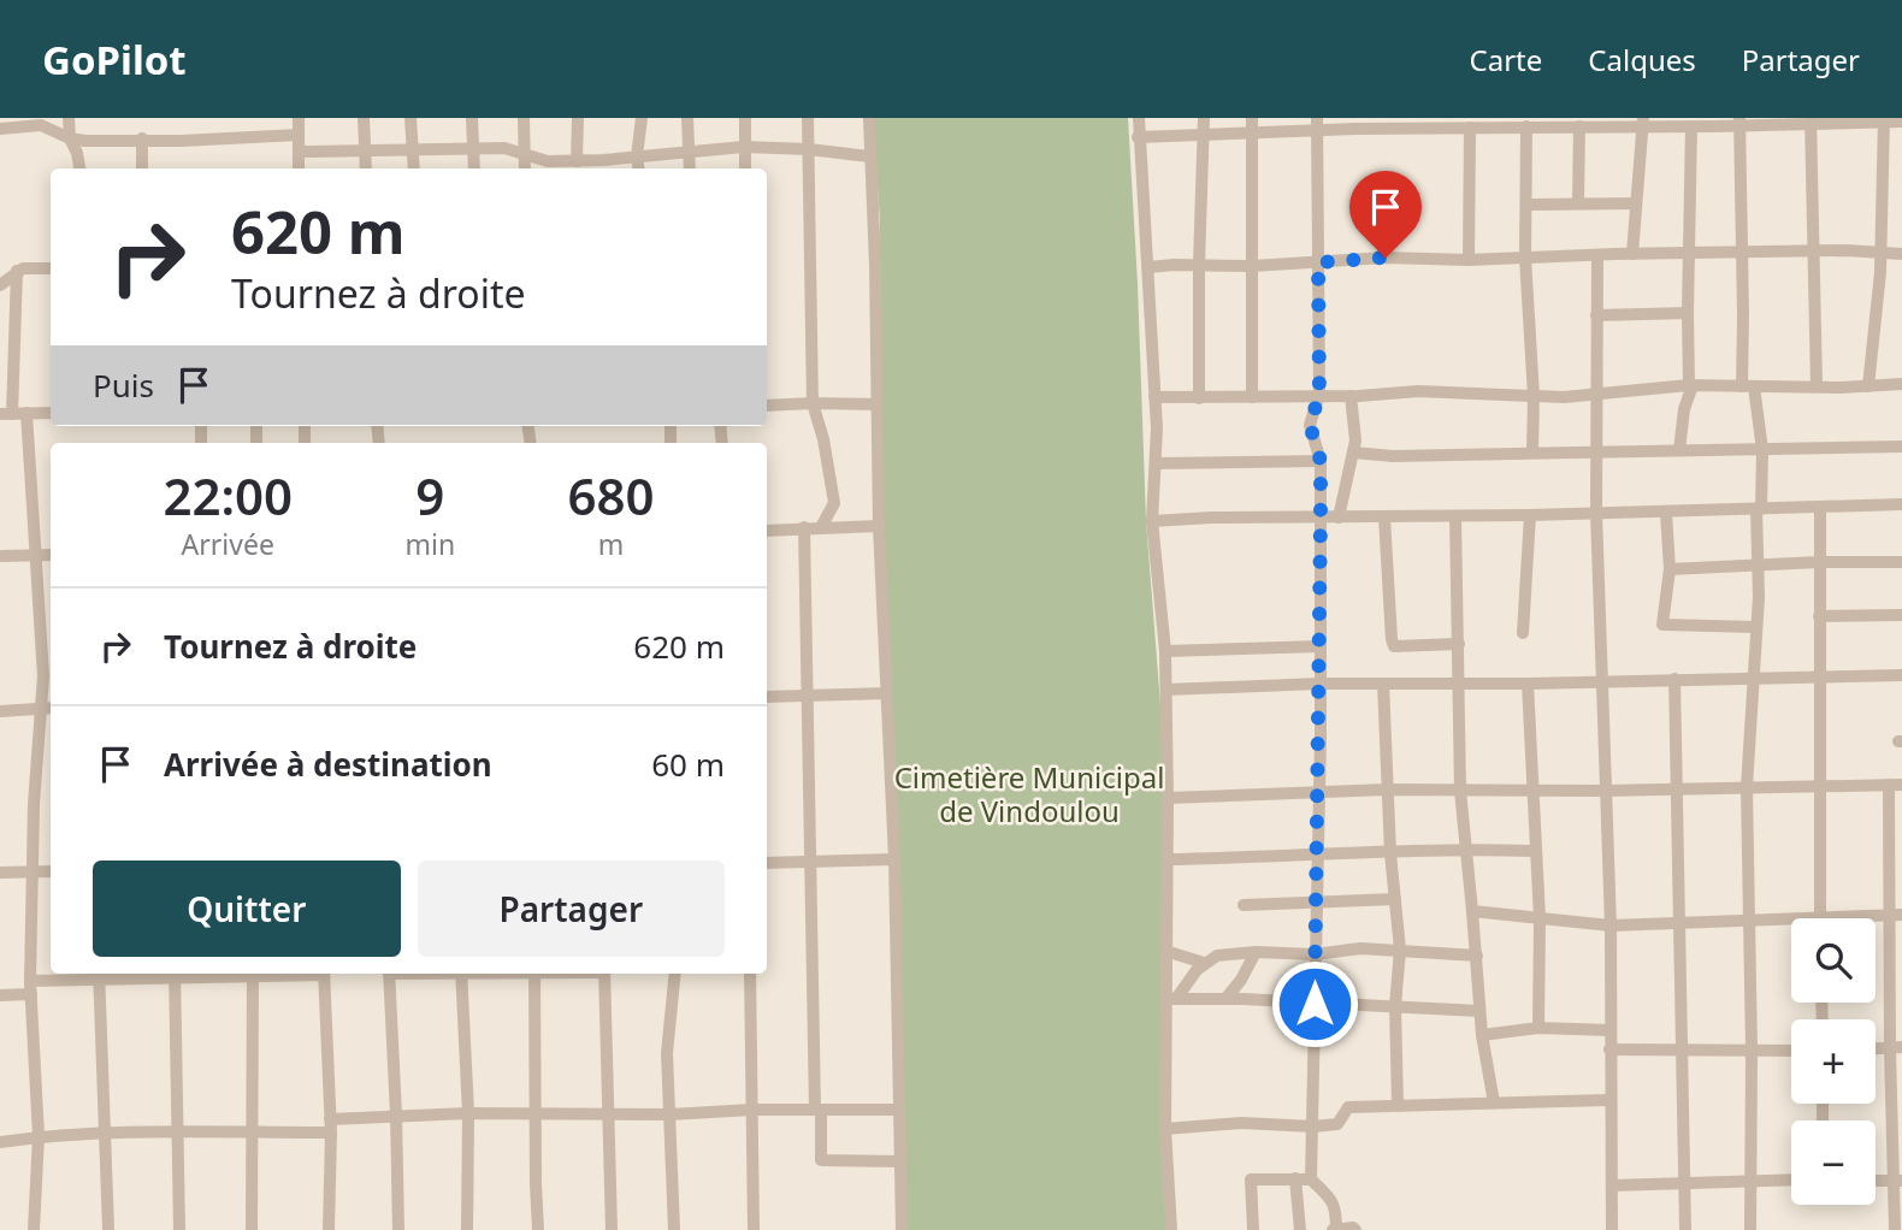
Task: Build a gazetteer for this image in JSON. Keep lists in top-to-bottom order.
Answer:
{
  "parks": ["Cimetière Municipal de Vindoulou"],
  "page": {
    "header": "GoPilot",
    "nav": ["Carte", "Calques", "Partager"],
    "turn": ["620 m", "Tournez à droite"],
    "then": "Puis",
    "eta": [
      "22:00",
      "Arrivée",
      "9",
      "min",
      "680",
      "m"
    ],
    "list": [
      {
        "name": "Tournez à droite",
        "value": "620 m"
      },
      {
        "name": "Arrivée à destination",
        "value": "60 m"
      }
    ],
    "buttons": ["Quitter", "Partager"],
    "map_buttons": ["+", "−"]
  }
}
